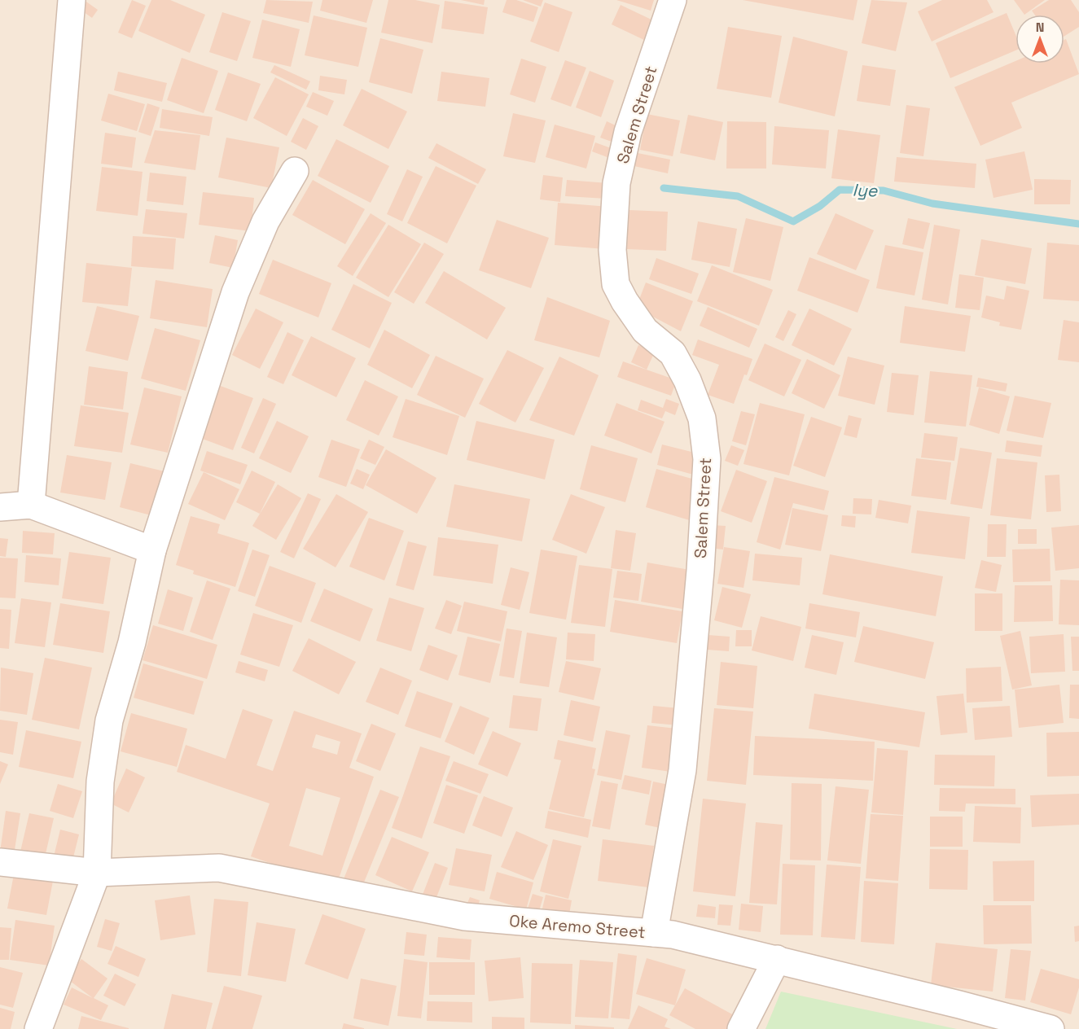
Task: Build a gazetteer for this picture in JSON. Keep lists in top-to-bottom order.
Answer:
{
  "streets": {
    "street": ["Salem Street", "Oke Aremo Street"]
  },
  "crossings": [
    ["Salem Street", "Oke Aremo Street"]
  ],
  "water": ["Iye"],
  "north": "top"
}
